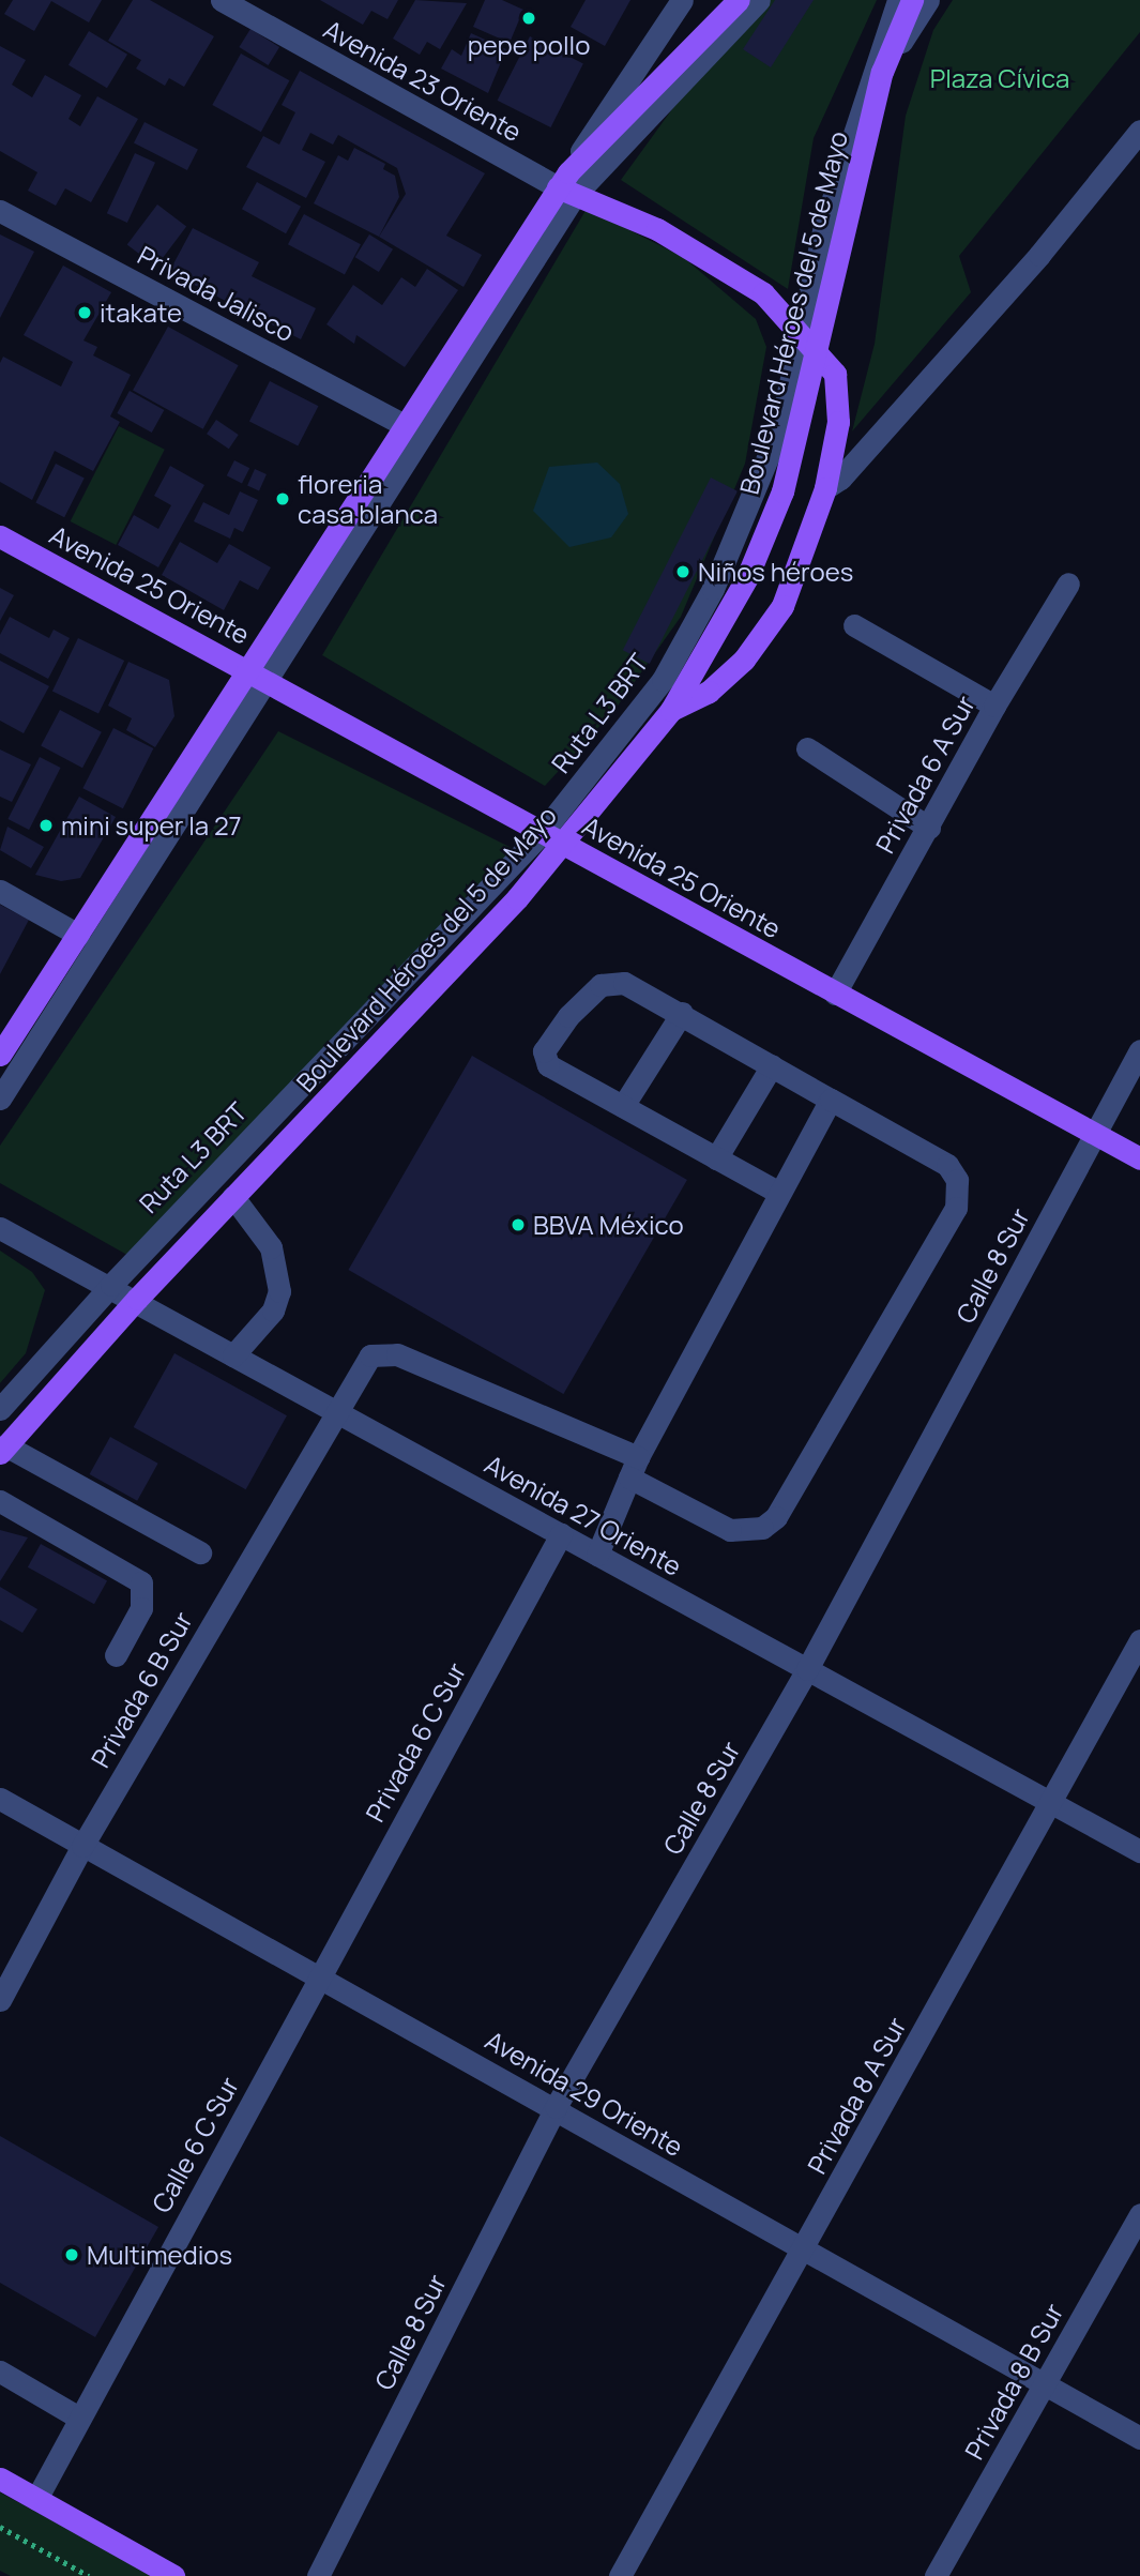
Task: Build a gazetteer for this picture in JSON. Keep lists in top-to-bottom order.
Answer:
{
  "streets": {
    "main road": ["Boulevard Héroes del 5 de Mayo", "Avenida 25 Oriente"],
    "street": [
      "Avenida 23 Oriente",
      "Privada Jalisco",
      "Ruta L3 BRT",
      "Privada 6 A Sur",
      "Calle 8 Sur",
      "Avenida 27 Oriente",
      "Privada 6 B Sur",
      "Privada 6 C Sur",
      "Avenida 29 Oriente",
      "Privada 8 A Sur",
      "Calle 6 C Sur",
      "Privada 8 B Sur"
    ]
  },
  "crossings": [
    ["Boulevard Héroes del 5 de Mayo", "Avenida 25 Oriente"],
    ["Boulevard Héroes del 5 de Mayo", "Ruta L3 BRT"],
    ["Boulevard Héroes del 5 de Mayo", "Avenida 27 Oriente"],
    ["Avenida 25 Oriente", "Ruta L3 BRT"],
    ["Avenida 25 Oriente", "Privada 6 A Sur"],
    ["Avenida 25 Oriente", "Calle 8 Sur"],
    ["Ruta L3 BRT", "Avenida 27 Oriente"],
    ["Calle 8 Sur", "Avenida 27 Oriente"],
    ["Calle 8 Sur", "Avenida 29 Oriente"],
    ["Avenida 27 Oriente", "Privada 6 B Sur"],
    ["Avenida 27 Oriente", "Privada 6 C Sur"],
    ["Avenida 27 Oriente", "Privada 8 A Sur"],
    ["Privada 6 B Sur", "Avenida 29 Oriente"],
    ["Privada 6 C Sur", "Avenida 29 Oriente"],
    ["Privada 6 C Sur", "Calle 6 C Sur"],
    ["Avenida 29 Oriente", "Privada 8 A Sur"],
    ["Avenida 29 Oriente", "Calle 6 C Sur"],
    ["Avenida 29 Oriente", "Privada 8 B Sur"]
  ],
  "parks": ["Plaza Cívica"],
  "places": [
    "pepe pollo",
    "itakate",
    "floreria casa blanca",
    "Niños héroes",
    "mini super la 27",
    "BBVA México",
    "Multimedios"
  ]
}
